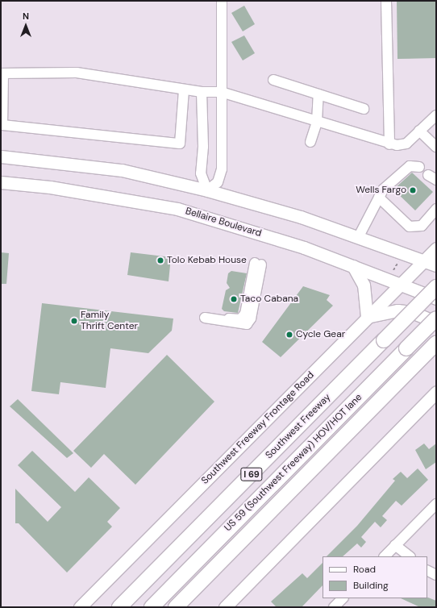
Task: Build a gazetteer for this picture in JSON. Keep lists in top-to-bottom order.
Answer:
{
  "streets": {
    "highway": ["Southwest Freeway", "US 59 (Southwest Freeway) HOV/HOT lane", "I 69"],
    "main road": ["Bellaire Boulevard", "Southwest Freeway Frontage Road"]
  },
  "crossings": [
    ["Bellaire Boulevard", "Southwest Freeway Frontage Road"]
  ],
  "places": [
    "Wells Fargo",
    "Tolo Kebab House",
    "Taco Cabana",
    "Family Thrift Center",
    "Cycle Gear"
  ],
  "legend": ["Road", "Building"],
  "north": "top"
}
